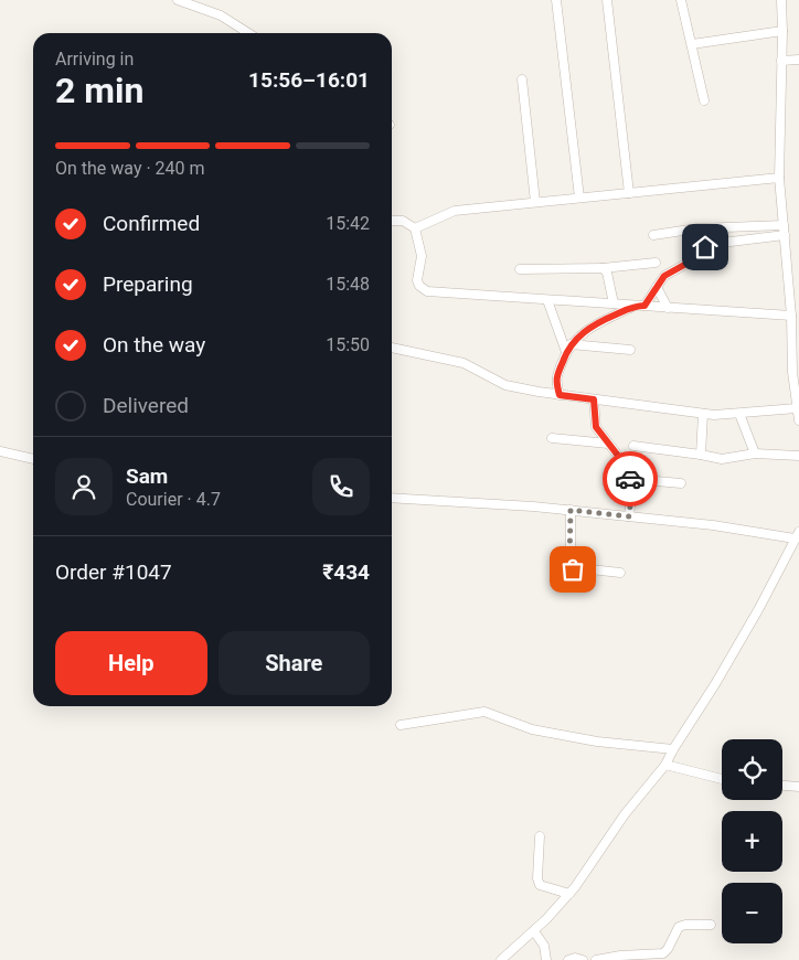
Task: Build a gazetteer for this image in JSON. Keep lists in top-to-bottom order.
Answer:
{
  "page": {
    "heading": ["2 min", "Arriving in", "15:56–16:01"],
    "panel": [
      "Sam",
      "Courier · 4.7",
      "Order #1047",
      "₹434"
    ],
    "bar": "On the way · 240 m",
    "list": [
      ["Confirmed", "15:42"],
      ["Preparing", "15:48"],
      ["On the way", "15:50"],
      "Delivered"
    ],
    "buttons": ["Help", "Share"],
    "map_buttons": ["+", "−"]
  }
}
